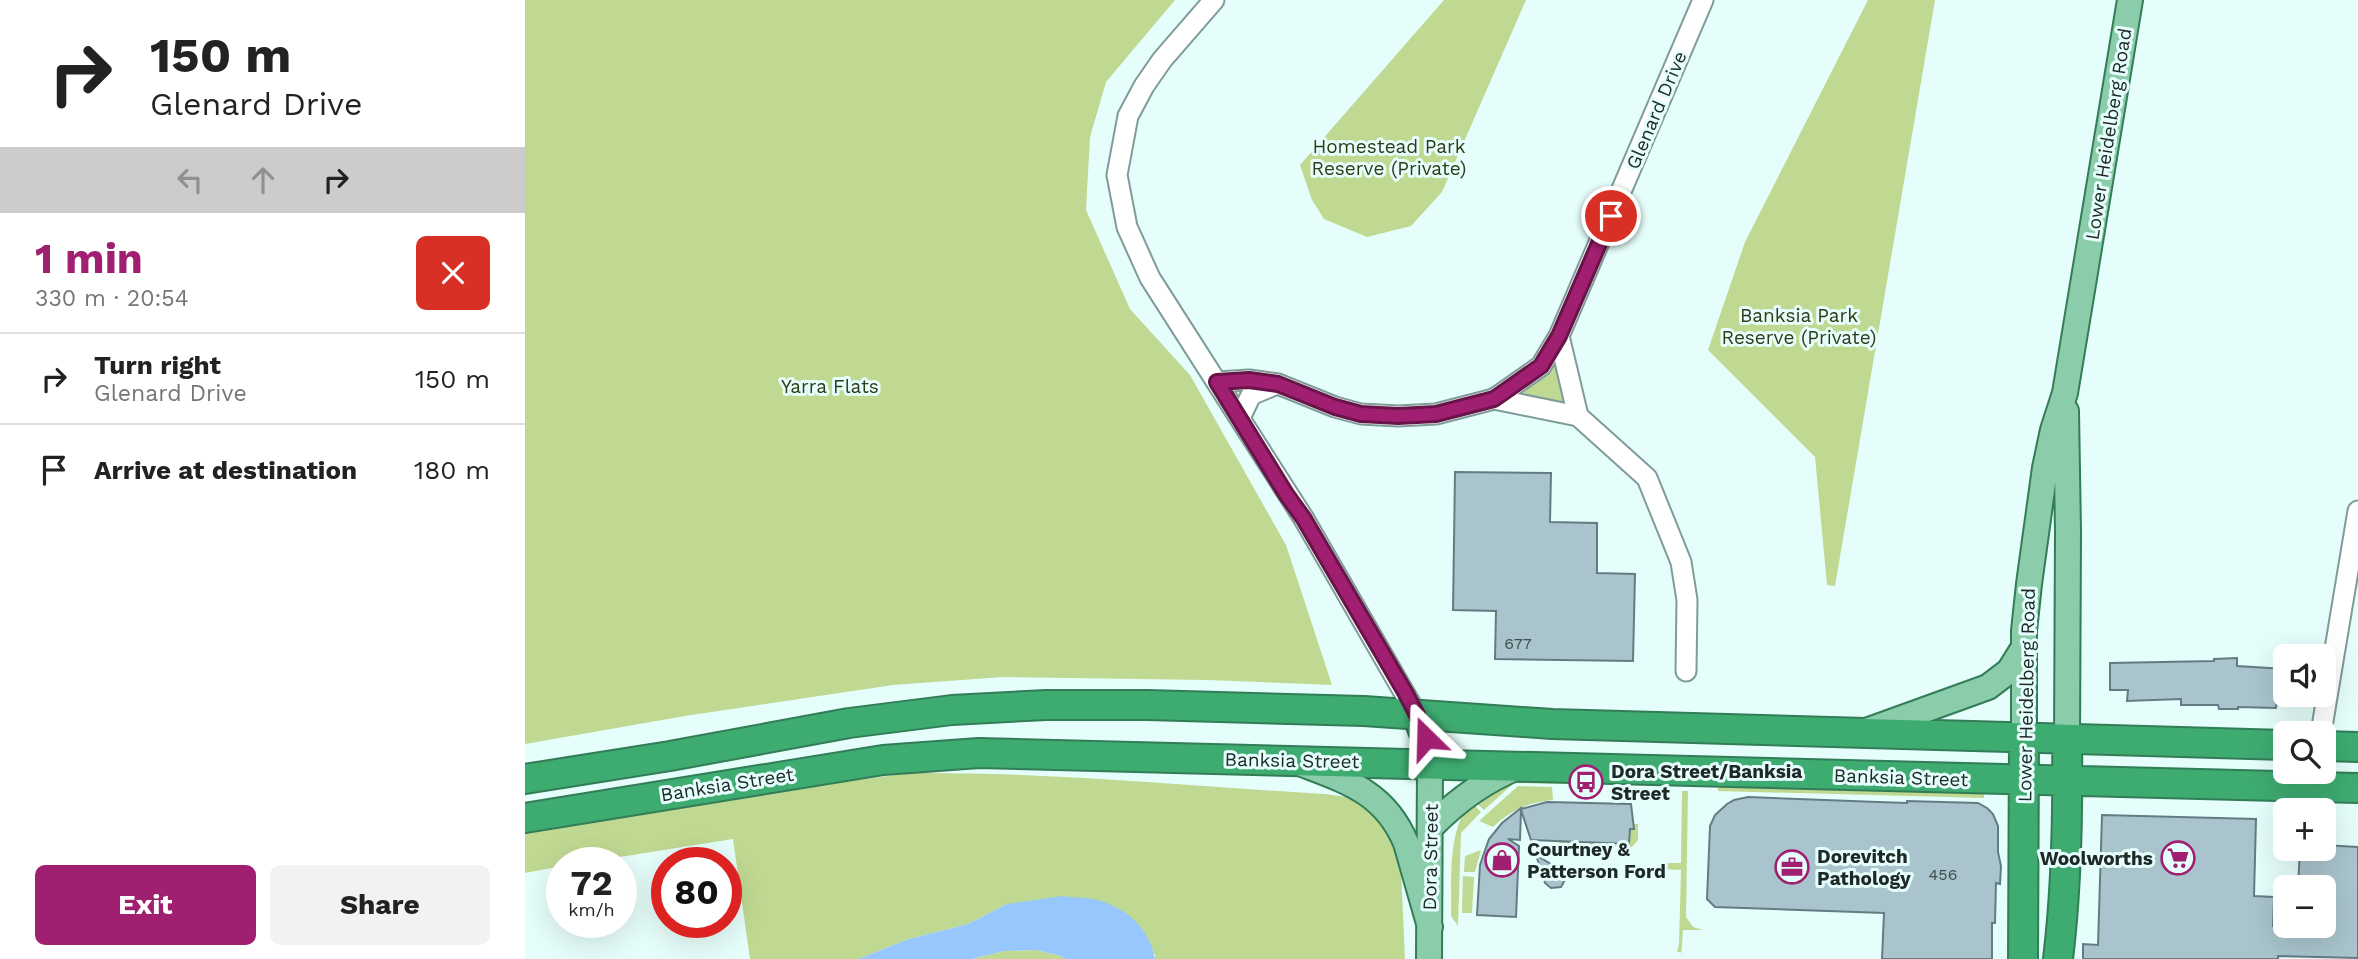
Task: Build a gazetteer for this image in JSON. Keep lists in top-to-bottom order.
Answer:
{
  "streets": {
    "highway": ["Lower Heidelberg Road", "Banksia Street", "Dora Street"],
    "street": ["Glenard Drive"]
  },
  "crossings": [
    ["Lower Heidelberg Road", "Banksia Street"],
    ["Banksia Street", "Dora Street"]
  ],
  "parks": ["Homestead Park Reserve (Private)", "Banksia Park Reserve (Private)", "Yarra Flats"],
  "places": {
    "bus stop": ["Dora Street/Banksia Street"],
    "supermarket": ["Woolworths"],
    "shop": ["Courtney & Patterson Ford"],
    "office": ["Dorevitch Pathology"]
  },
  "house_numbers": ["677", "456"],
  "page": {
    "turn": ["150 m", "Glenard Drive"],
    "heading": ["1 min", "330 m · 20:54"],
    "list": [
      {
        "name": "Turn right",
        "note": "Glenard Drive",
        "value": "150 m"
      },
      {
        "name": "Arrive at destination",
        "value": "180 m"
      }
    ],
    "map_buttons": ["+", "−"],
    "speed": "72 km/h",
    "limit": "80",
    "buttons": ["Exit", "Share"]
  }
}
